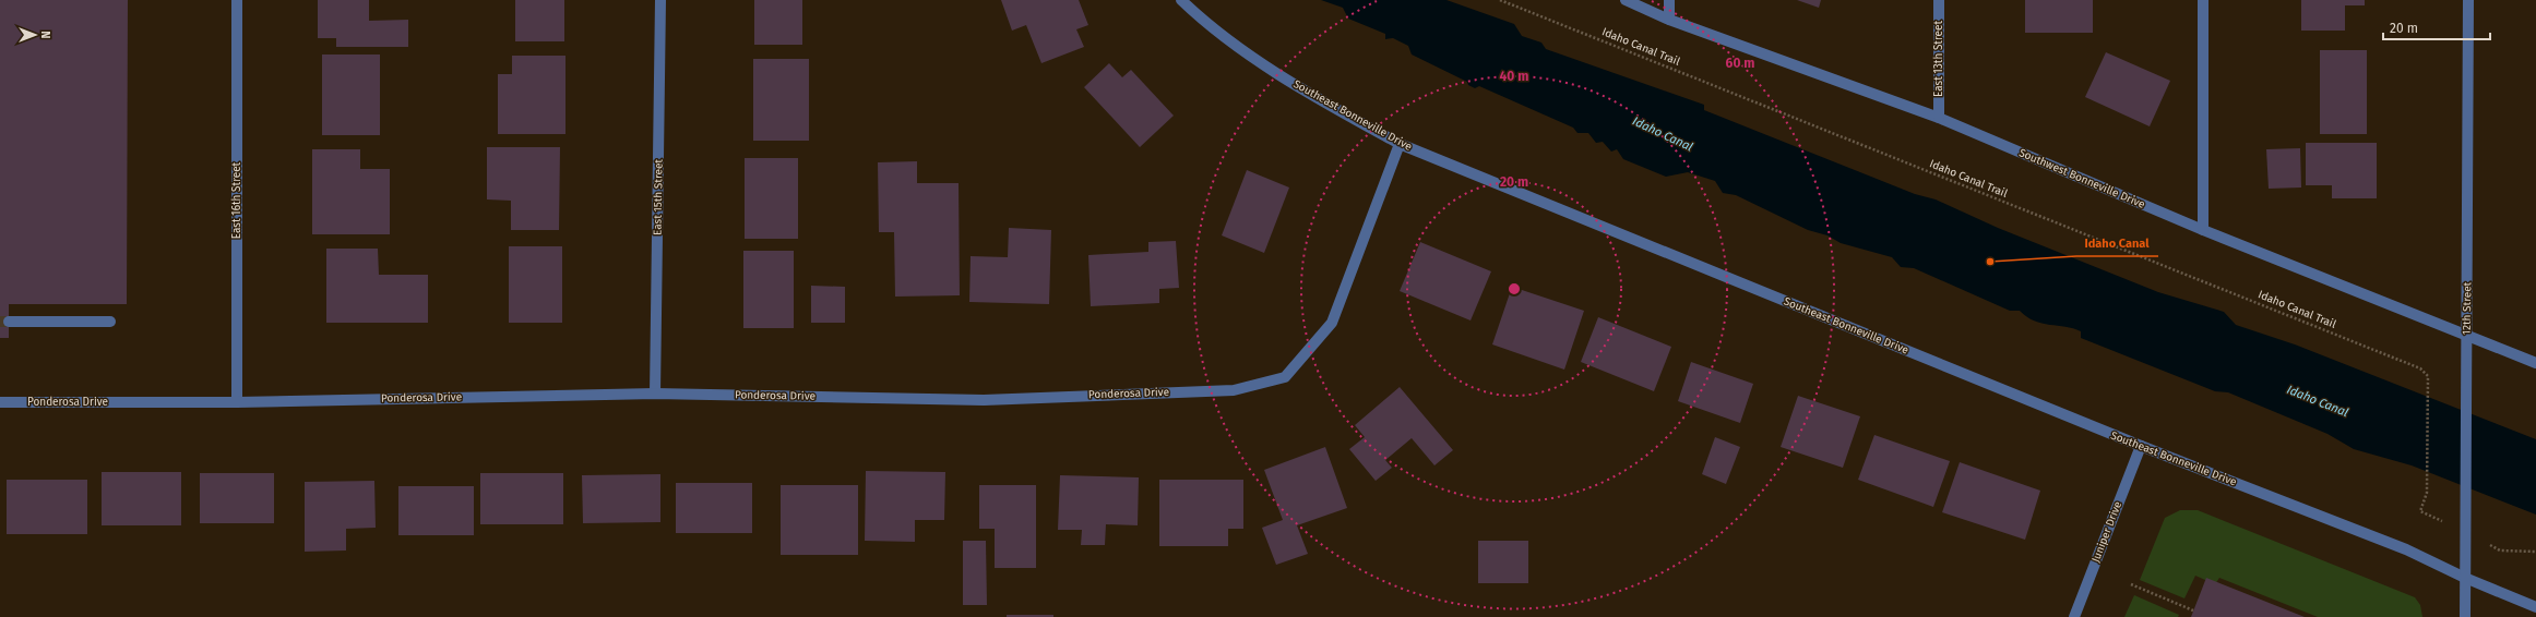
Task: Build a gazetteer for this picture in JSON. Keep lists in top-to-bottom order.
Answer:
{
  "streets": {
    "street": [
      "East 13th Street",
      "Southeast Bonneville Drive",
      "Southwest Bonneville Drive",
      "East 15th Street",
      "East 16th Street",
      "12th Street",
      "Ponderosa Drive",
      "Juniper Drive"
    ],
    "path": ["Idaho Canal Trail"]
  },
  "crossings": [
    ["East 13th Street", "Southwest Bonneville Drive"],
    ["Southeast Bonneville Drive", "12th Street"],
    ["Southeast Bonneville Drive", "Ponderosa Drive"],
    ["Southeast Bonneville Drive", "Juniper Drive"],
    ["Southwest Bonneville Drive", "12th Street"],
    ["East 15th Street", "Ponderosa Drive"],
    ["East 16th Street", "Ponderosa Drive"]
  ],
  "water": ["Idaho Canal"],
  "places": ["Idaho Canal"],
  "scale_bar": "20 m",
  "north": "right",
  "rings": ["60 m", "40 m", "20 m"]
}
